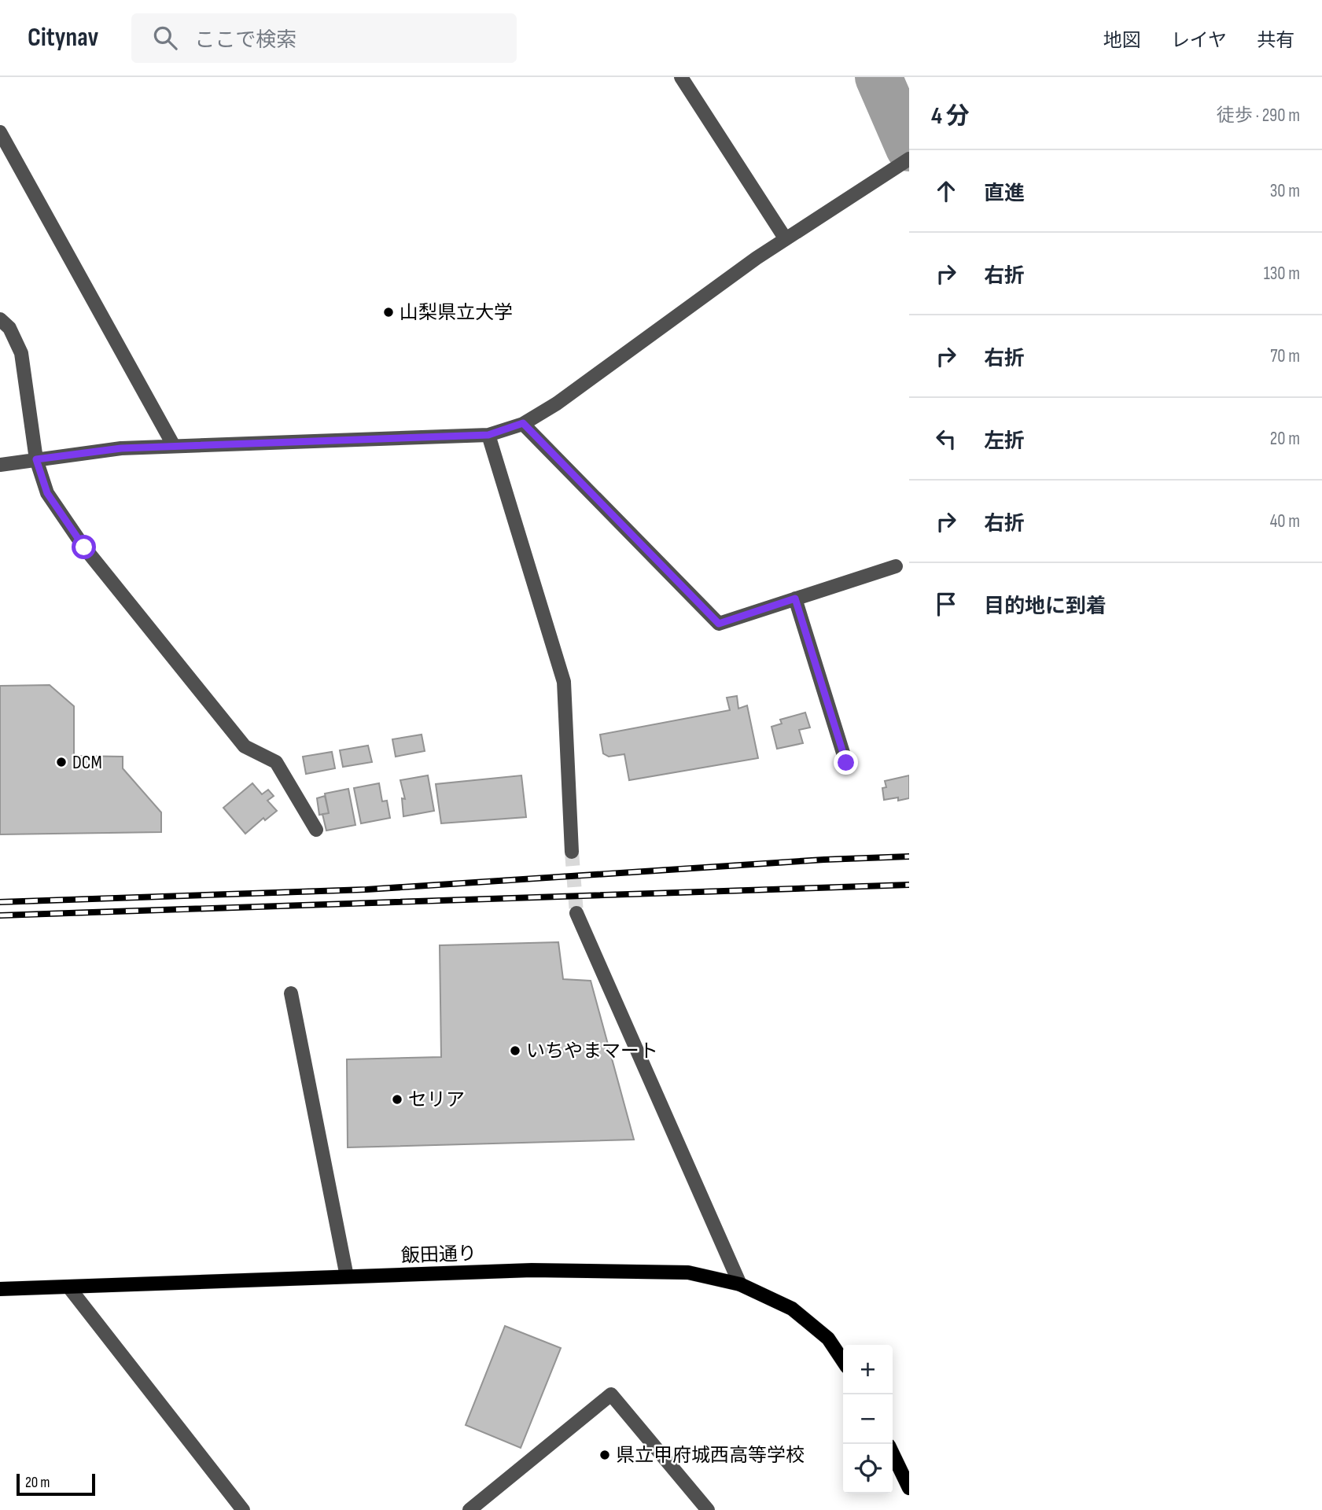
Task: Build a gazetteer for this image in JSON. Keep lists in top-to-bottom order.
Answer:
{
  "streets": {
    "main road": ["飯田通り"]
  },
  "places": [
    "山梨県立大学",
    "DCM",
    "いちやまマート",
    "セリア",
    "県立甲府城西高等学校"
  ],
  "scale_bar": "20 m",
  "page": {
    "header": "Citynav",
    "search": "ここで検索",
    "nav": ["地図", "レイヤ", "共有"],
    "heading": ["4 分", "徒歩 · 290 m"],
    "list": [
      ["直進", "30 m"],
      ["右折", "130 m"],
      ["右折", "70 m"],
      ["左折", "20 m"],
      ["右折", "40 m"],
      "目的地に到着"
    ],
    "map_buttons": ["+", "−"],
    "scale": "20 m"
  }
}
